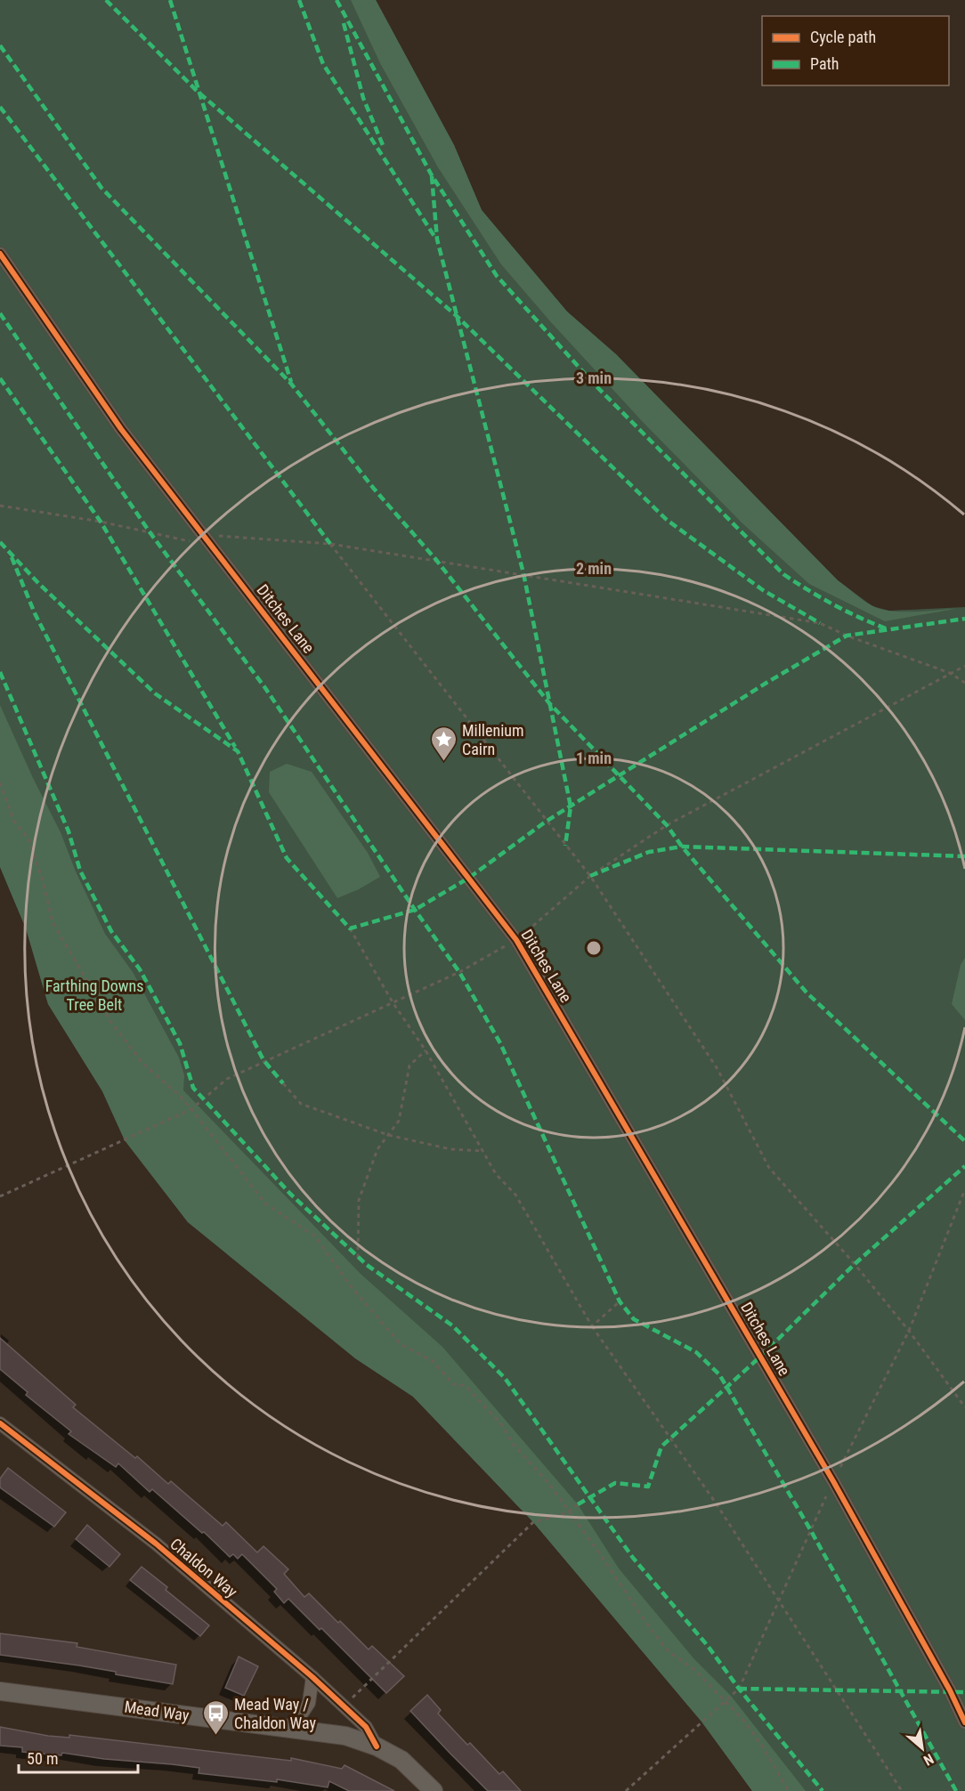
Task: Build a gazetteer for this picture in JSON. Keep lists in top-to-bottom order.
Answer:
{
  "streets": {
    "street": ["Ditches Lane", "Chaldon Way", "Mead Way"]
  },
  "crossings": [
    ["Chaldon Way", "Mead Way"]
  ],
  "parks": ["Farthing Downs Tree Belt"],
  "places": {
    "place": ["Millenium Cairn"],
    "bus stop": ["Mead Way / Chaldon Way"]
  },
  "legend": ["Cycle path", "Path"],
  "scale_bar": "50 m",
  "north": "bottom right",
  "rings": ["3 min", "2 min", "1 min"]
}
